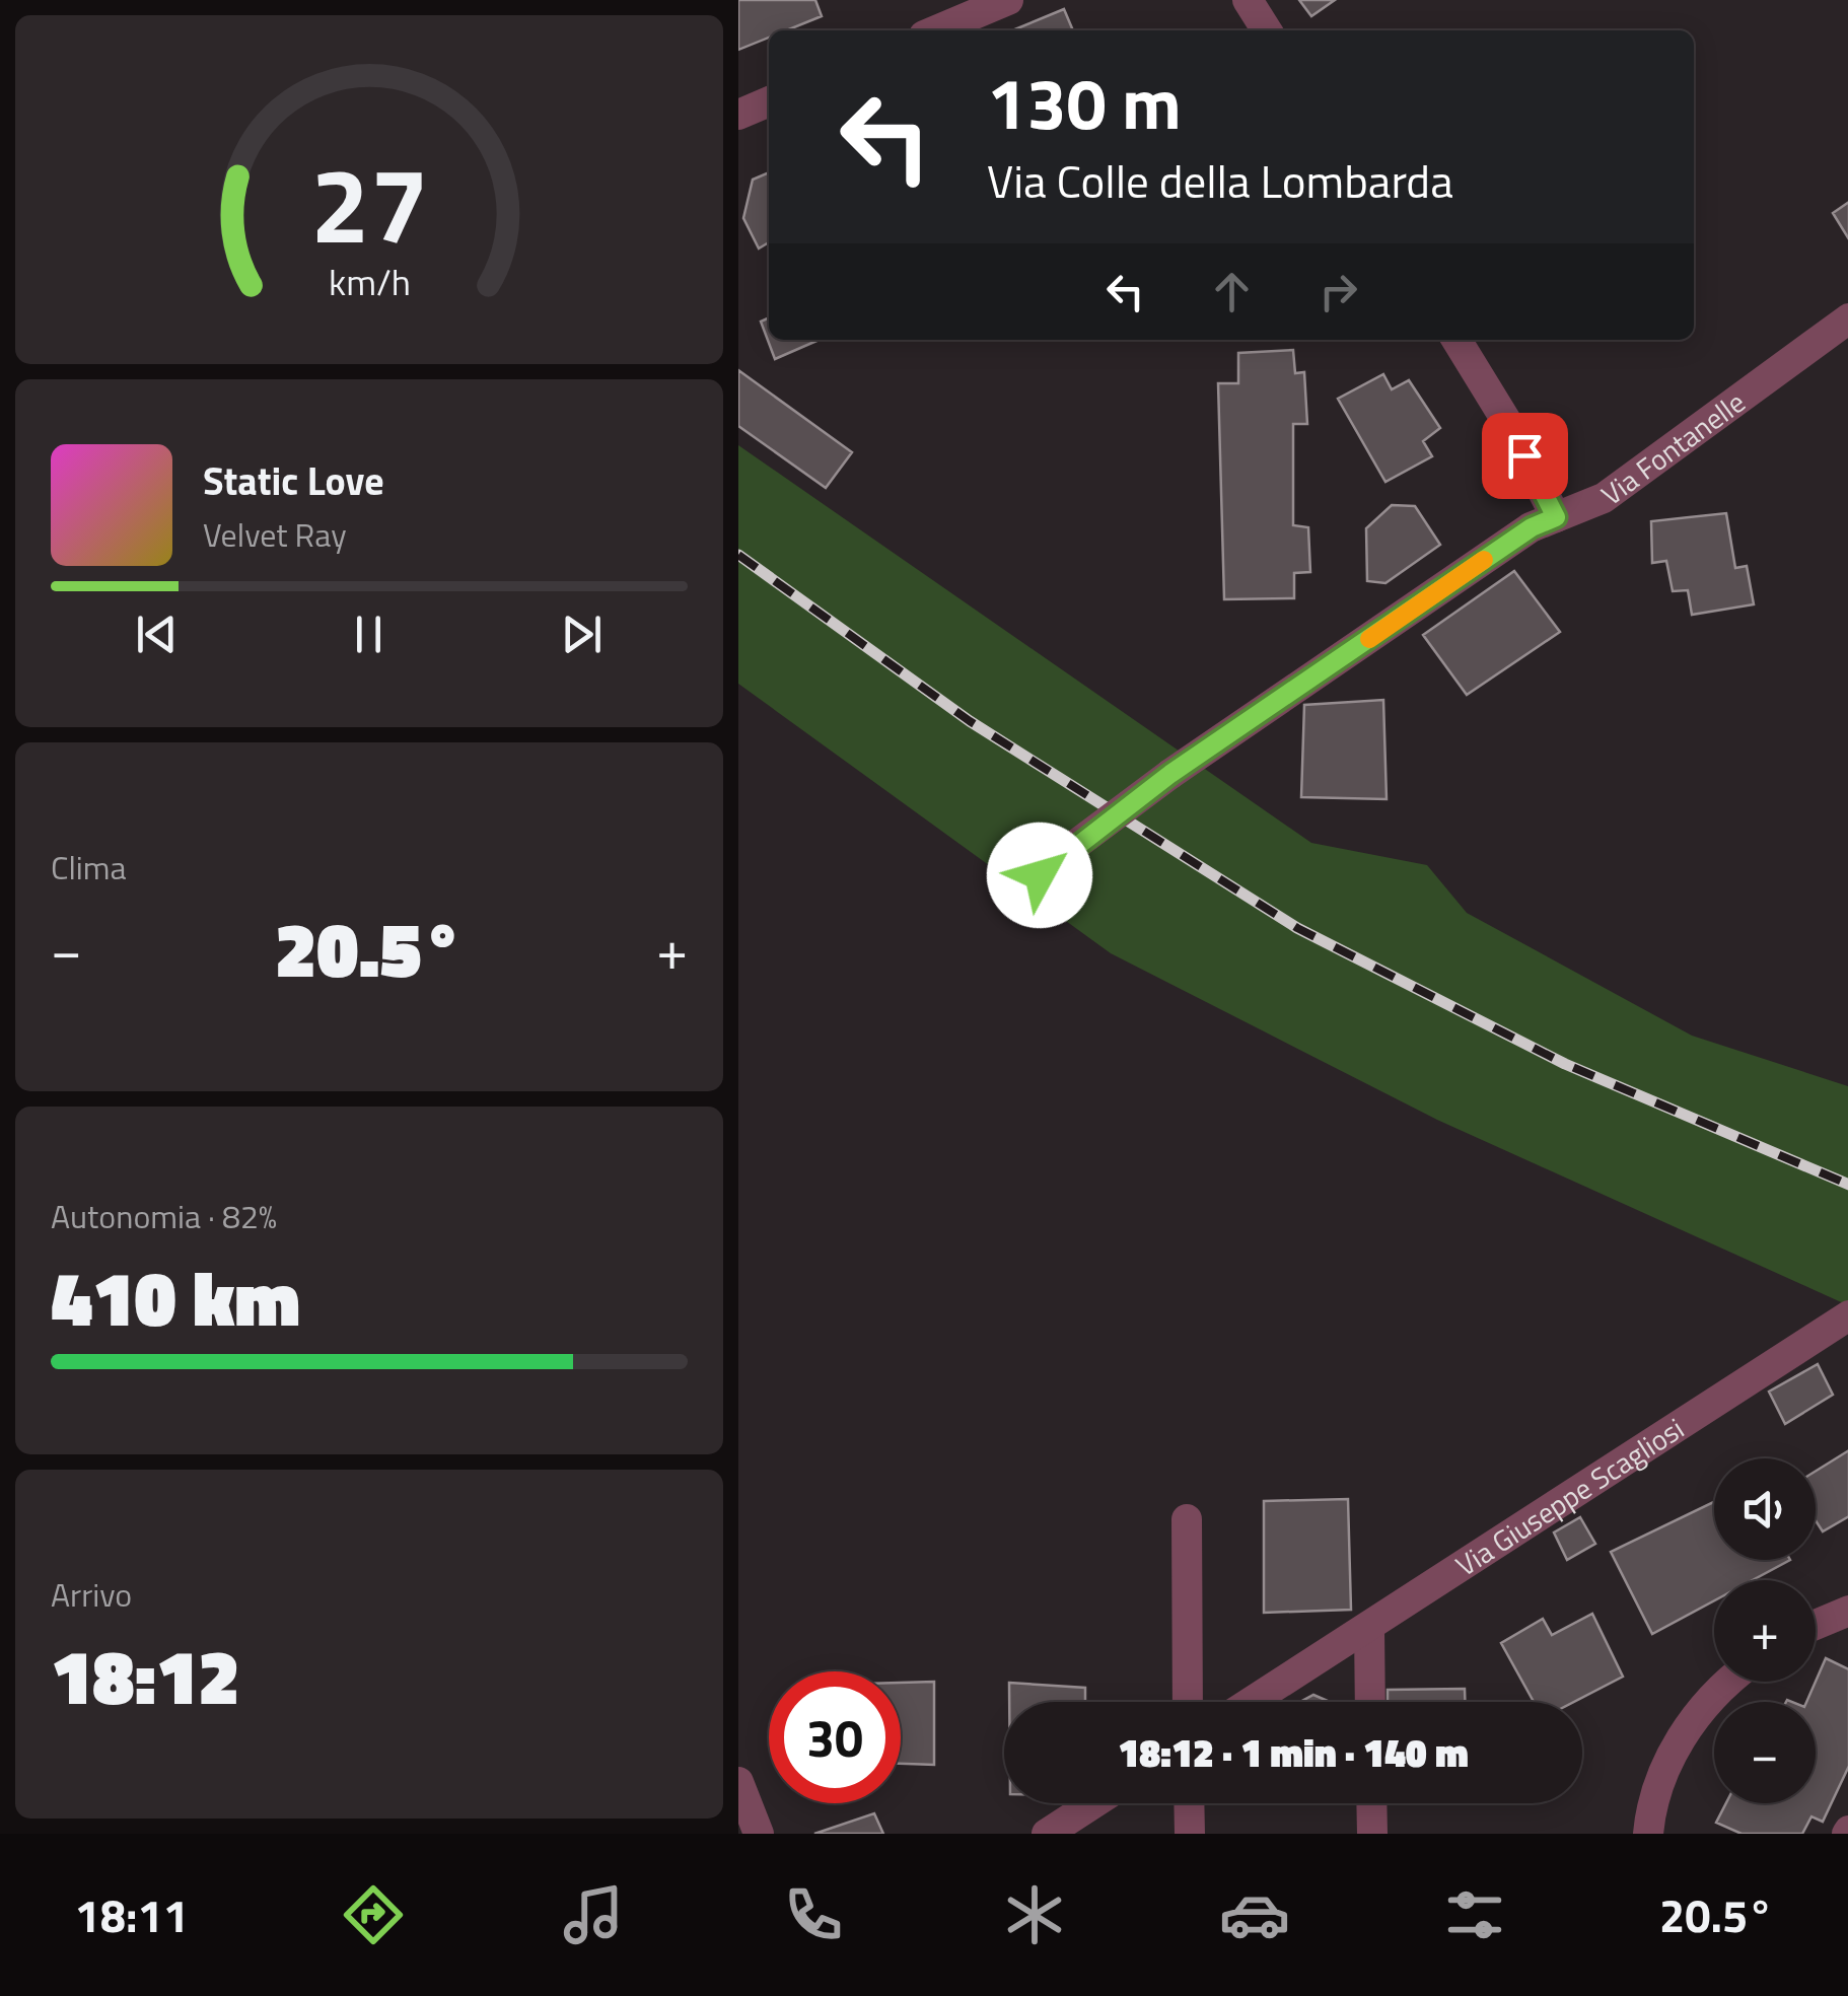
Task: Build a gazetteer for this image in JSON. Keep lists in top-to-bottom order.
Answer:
{
  "streets": {
    "street": ["Via Fontanelle", "Via Giuseppe Scagliosi"]
  },
  "page": {
    "turn": ["130 m", "Via Colle della Lombarda"],
    "song": ["Static Love", "Velvet Ray"],
    "tile": [
      "Clima",
      ["Autonomia · 82%", "410 km"],
      ["Arrivo", "18:12"]
    ],
    "heat": ["−", "20.5°", "+"],
    "map_buttons": ["+", "−"],
    "limit": "30",
    "trip": "18:12 · 1 min · 140 m",
    "tabs": ["18:11", "20.5°"],
    "gauge": ["27", "km/h"]
  }
}
